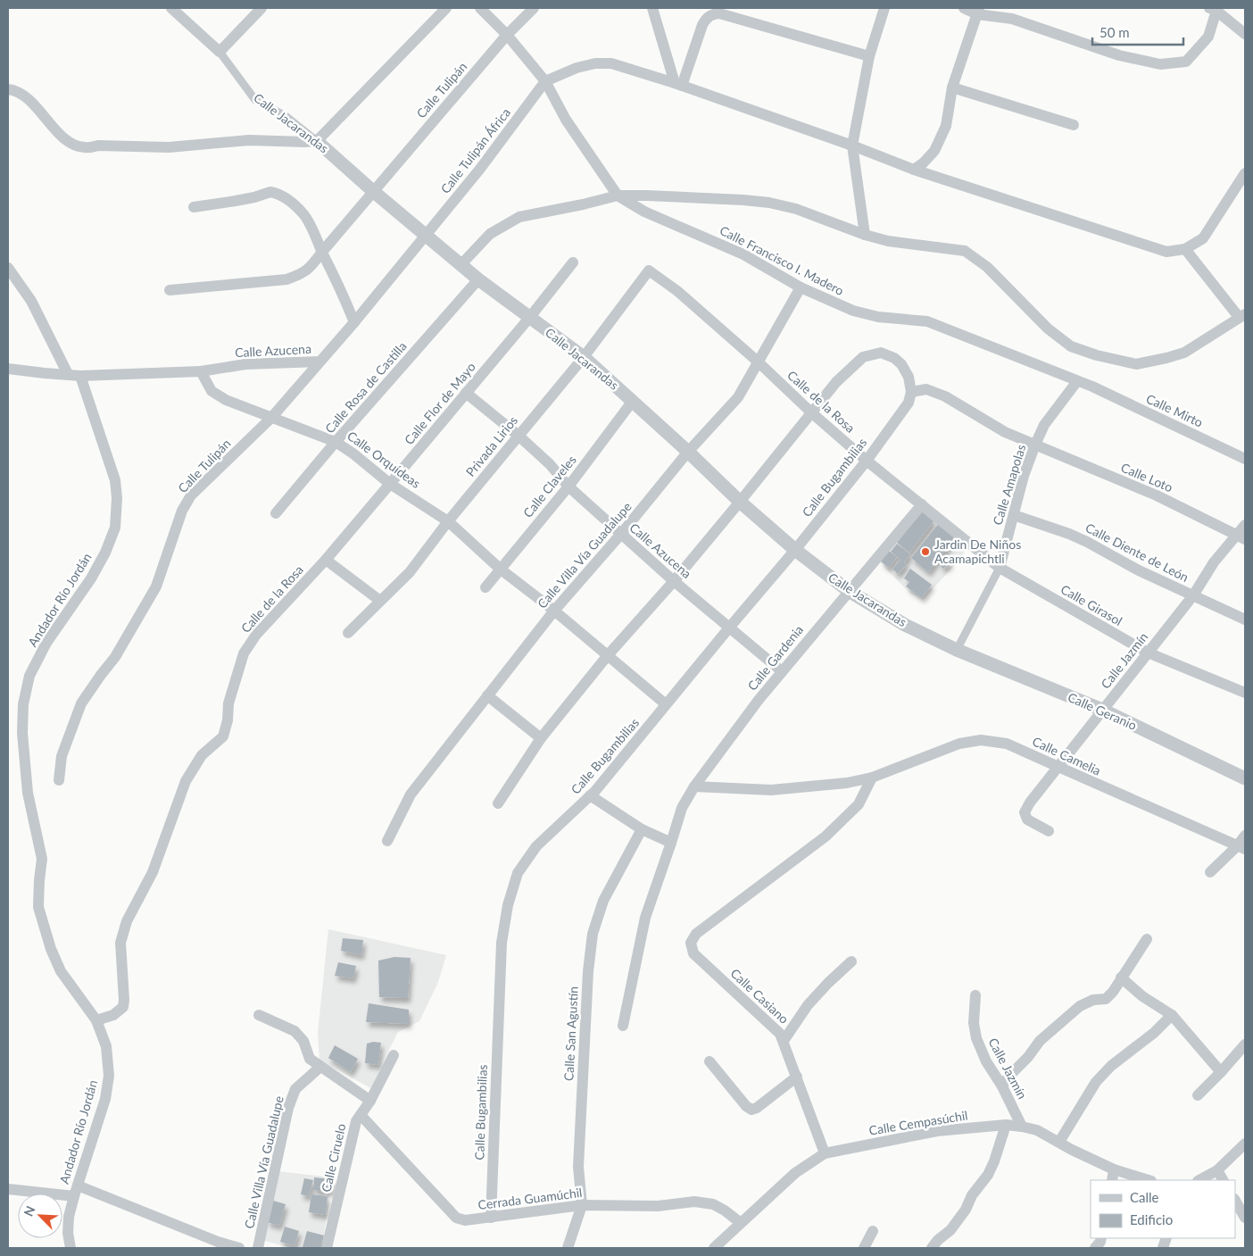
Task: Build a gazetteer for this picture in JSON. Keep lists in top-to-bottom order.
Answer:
{
  "streets": {
    "street": [
      "Calle Tulipán",
      "Calle Jacarandas",
      "Calle Tulipán África",
      "Calle Francisco I. Madero",
      "Calle Azucena",
      "Calle Rosa de Castilla",
      "Calle de la Rosa",
      "Calle Flor de Mayo",
      "Calle Mirto",
      "Privada Lirios",
      "Calle Orquídeas",
      "Calle Bugambilias",
      "Calle Loto",
      "Calle Amapolas",
      "Calle Claveles",
      "Calle Diente de León",
      "Calle Villa Vía Guadalupe",
      "Andador Río Jordán",
      "Calle Girasol",
      "Calle Gardenia",
      "Calle Jazmín",
      "Calle Geranio",
      "Calle Camelia",
      "Calle Casiano",
      "Calle San Agustín",
      "Calle Cempasúchil",
      "Calle Ciruelo",
      "Cerrada Guamúchil"
    ]
  },
  "crossings": [
    ["Calle Tulipán", "Calle Jacarandas"],
    ["Calle Tulipán", "Calle Tulipán África"],
    ["Calle Tulipán", "Calle Francisco I. Madero"],
    ["Calle Tulipán", "Calle Azucena"],
    ["Calle Tulipán", "Calle Orquídeas"],
    ["Calle Jacarandas", "Calle Tulipán África"],
    ["Calle Jacarandas", "Calle Rosa de Castilla"],
    ["Calle Jacarandas", "Calle Flor de Mayo"],
    ["Calle Jacarandas", "Privada Lirios"],
    ["Calle Jacarandas", "Calle Bugambilias"],
    ["Calle Jacarandas", "Calle Amapolas"],
    ["Calle Jacarandas", "Calle Claveles"],
    ["Calle Jacarandas", "Calle Villa Vía Guadalupe"],
    ["Calle Jacarandas", "Calle Gardenia"],
    ["Calle Jacarandas", "Calle Geranio"],
    ["Calle Tulipán África", "Calle Francisco I. Madero"],
    ["Calle Francisco I. Madero", "Calle Mirto"],
    ["Calle Francisco I. Madero", "Calle Amapolas"],
    ["Calle Francisco I. Madero", "Calle Villa Vía Guadalupe"],
    ["Calle Azucena", "Calle Flor de Mayo"],
    ["Calle Azucena", "Privada Lirios"],
    ["Calle Azucena", "Calle Orquídeas"],
    ["Calle Azucena", "Calle Bugambilias"],
    ["Calle Azucena", "Calle Claveles"],
    ["Calle Azucena", "Calle Villa Vía Guadalupe"],
    ["Calle Azucena", "Calle Gardenia"],
    ["Calle Rosa de Castilla", "Calle Orquídeas"],
    ["Calle de la Rosa", "Calle Flor de Mayo"],
    ["Calle de la Rosa", "Privada Lirios"],
    ["Calle de la Rosa", "Calle Bugambilias"],
    ["Calle de la Rosa", "Calle Amapolas"],
    ["Calle de la Rosa", "Calle Villa Vía Guadalupe"],
    ["Calle de la Rosa", "Andador Río Jordán"],
    ["Calle de la Rosa", "Calle Girasol"],
    ["Calle de la Rosa", "Calle Gardenia"],
    ["Calle Flor de Mayo", "Calle Orquídeas"],
    ["Privada Lirios", "Calle Orquídeas"],
    ["Calle Orquídeas", "Calle Bugambilias"],
    ["Calle Orquídeas", "Calle Claveles"],
    ["Calle Orquídeas", "Calle Villa Vía Guadalupe"],
    ["Calle Bugambilias", "Cerrada Guamúchil"],
    ["Calle Loto", "Calle Amapolas"],
    ["Calle Loto", "Calle Jazmín"],
    ["Calle Amapolas", "Calle Diente de León"],
    ["Calle Amapolas", "Calle Girasol"],
    ["Calle Amapolas", "Calle Geranio"],
    ["Calle Diente de León", "Calle Jazmín"],
    ["Calle Girasol", "Calle Jazmín"],
    ["Calle Gardenia", "Calle Camelia"],
    ["Calle Jazmín", "Calle Geranio"],
    ["Calle Jazmín", "Calle Camelia"],
    ["Calle Jazmín", "Calle Cempasúchil"],
    ["Calle Camelia", "Calle Casiano"],
    ["Calle Casiano", "Calle Cempasúchil"],
    ["Calle San Agustín", "Cerrada Guamúchil"],
    ["Calle Cempasúchil", "Cerrada Guamúchil"],
    ["Calle Ciruelo", "Cerrada Guamúchil"]
  ],
  "places": ["Jardin De Niños Acamapichtli"],
  "legend": ["Calle", "Edificio"],
  "scale_bar": "50 m",
  "north": "top left"
}
